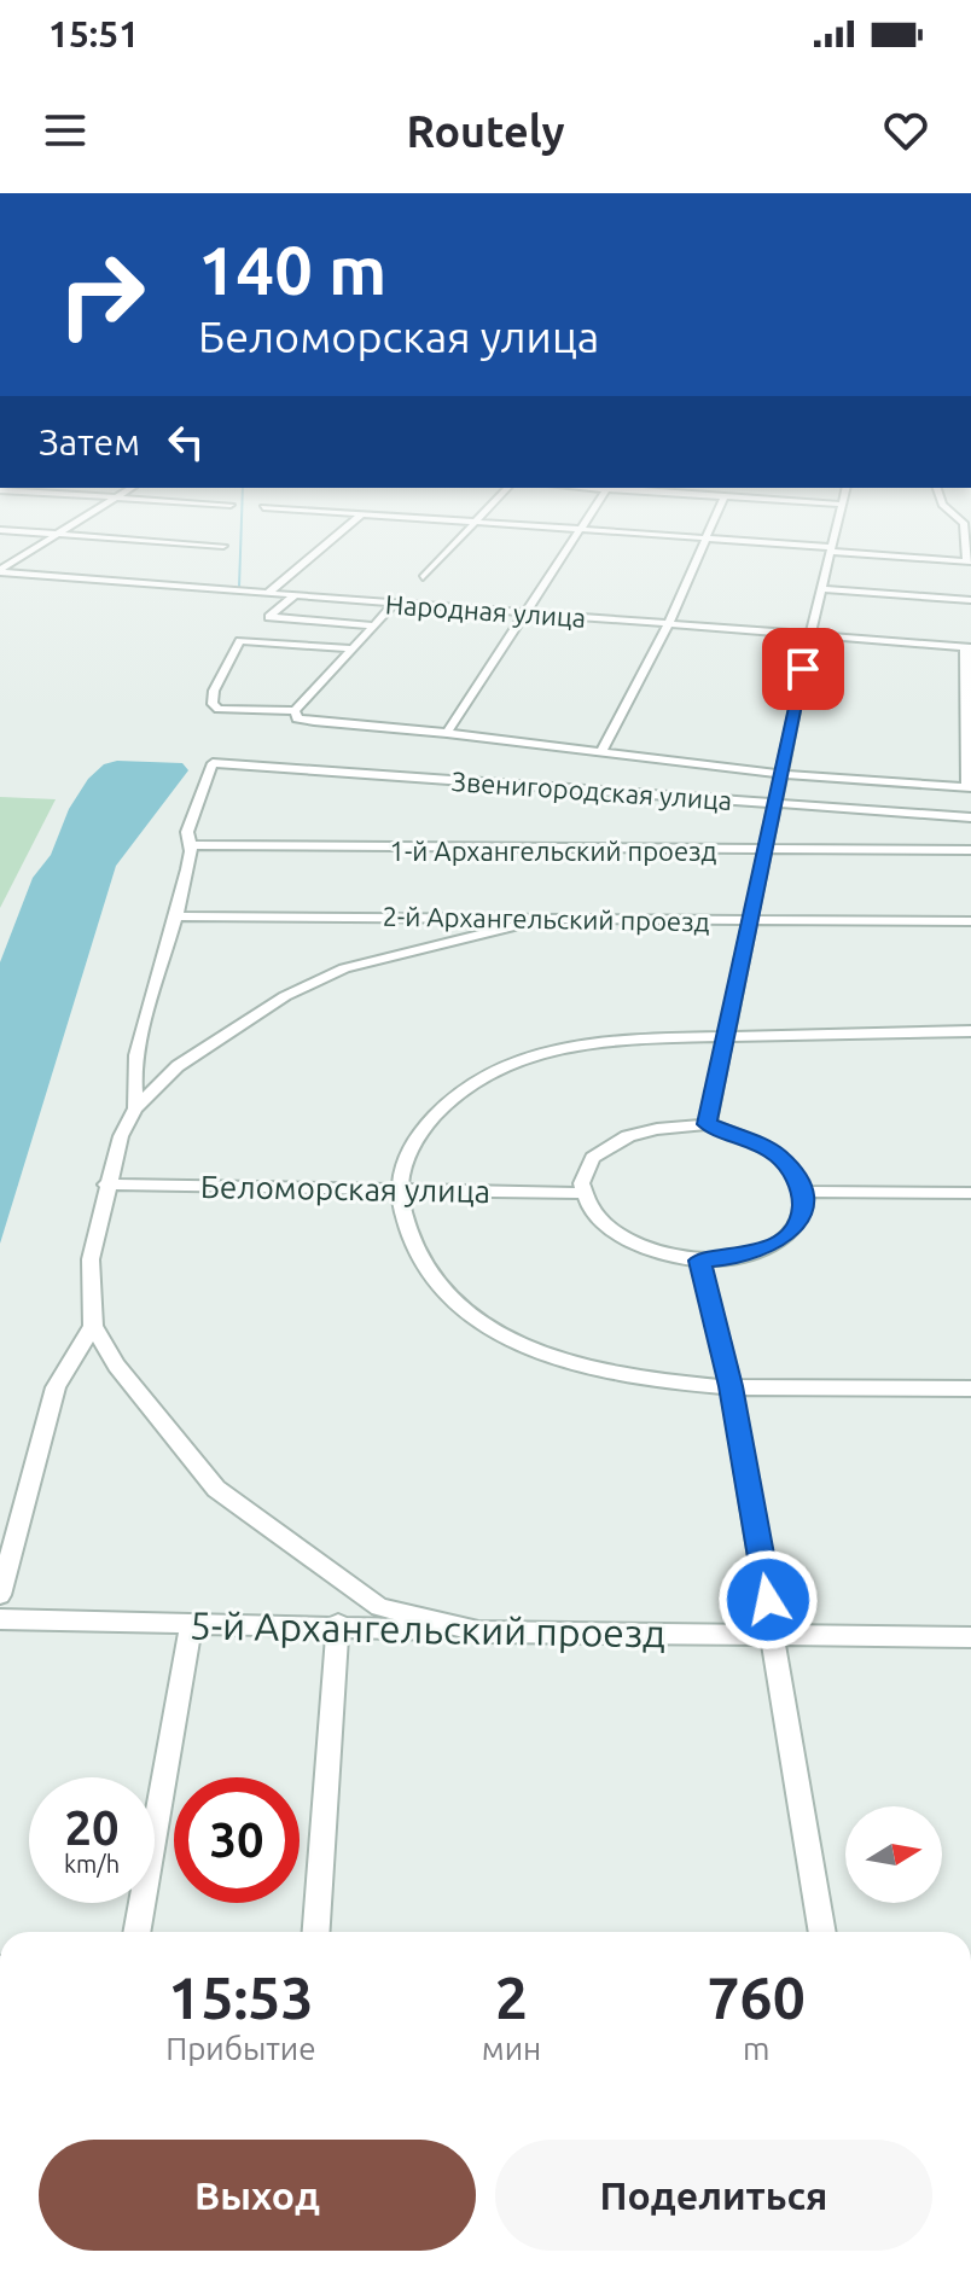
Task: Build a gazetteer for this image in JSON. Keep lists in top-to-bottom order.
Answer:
{
  "streets": {
    "street": [
      "Народная улица",
      "Звенигородская улица",
      "1-й Архангельский проезд",
      "2-й Архангельский проезд",
      "Беломорская улица",
      "5-й Архангельский проезд"
    ]
  },
  "crossings": [
    ["Звенигородская улица", "1-й Архангельский проезд"]
  ],
  "north": "right",
  "page": {
    "status": "15:51",
    "header": "Routely",
    "turn": ["140 m", "Беломорская улица"],
    "then": "Затем",
    "speed": "20 km/h",
    "limit": "30",
    "eta": [
      "15:53",
      "Прибытие",
      "2",
      "мин",
      "760",
      "m"
    ],
    "buttons": ["Выход", "Поделиться"]
  }
}
